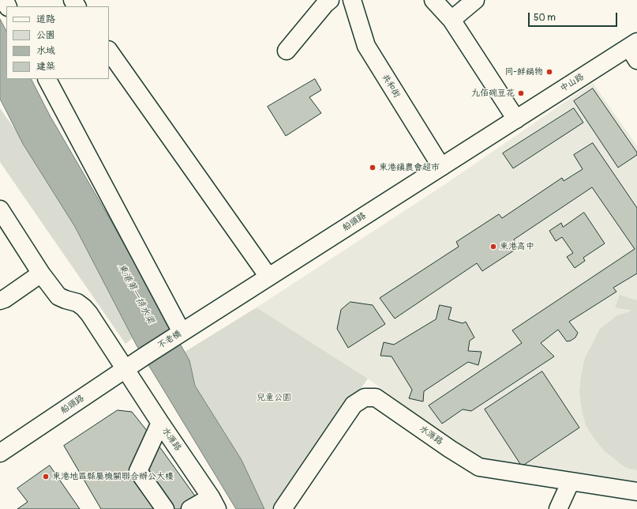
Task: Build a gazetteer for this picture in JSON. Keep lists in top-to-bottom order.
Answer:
{
  "streets": {
    "street": [
      "中山路",
      "共和街",
      "船頭路",
      "不老橋",
      "水源路"
    ]
  },
  "crossings": [
    ["中山路", "船頭路"],
    ["共和街", "船頭路"],
    ["船頭路", "不老橋"],
    ["船頭路", "水源路"]
  ],
  "water": ["東港第一排水渠"],
  "parks": ["兒童公園"],
  "places": [
    "同-鮮鍋物",
    "九佰碗豆花",
    "東港鎮農會超市",
    "東港高中",
    "東港地區縣屬機關聯合辦公大樓"
  ],
  "legend": [
    "道路",
    "公園",
    "水域",
    "建築"
  ],
  "scale_bar": "50 m"
}
